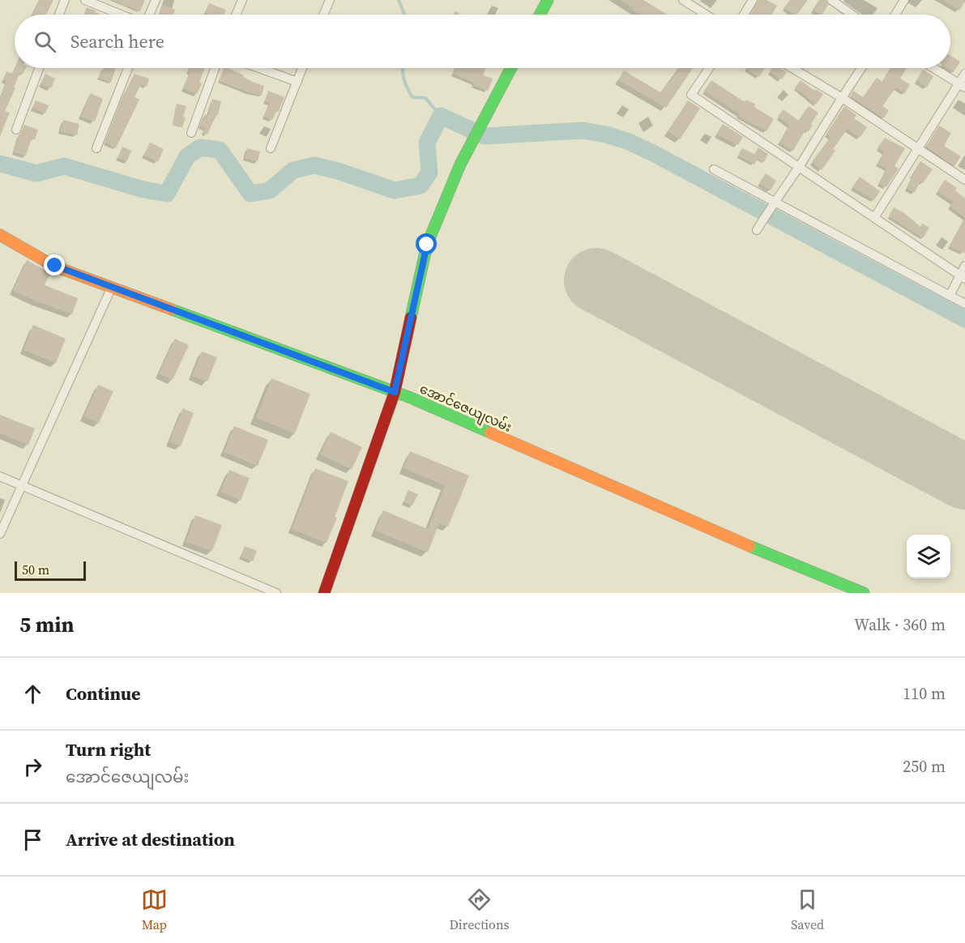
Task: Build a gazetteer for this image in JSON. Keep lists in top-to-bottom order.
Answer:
{
  "streets": {
    "street": ["အောင်ဇေယျလမ်း"]
  },
  "scale_bar": "50 m",
  "page": {
    "search": "Search here",
    "scale": "50 m",
    "heading": ["5 min", "Walk · 360 m"],
    "list": [
      ["Continue", "110 m"],
      ["Turn right", "အောင်ဇေယျလမ်း", "250 m"],
      "Arrive at destination"
    ],
    "nav": ["Map", "Directions", "Saved"]
  }
}
